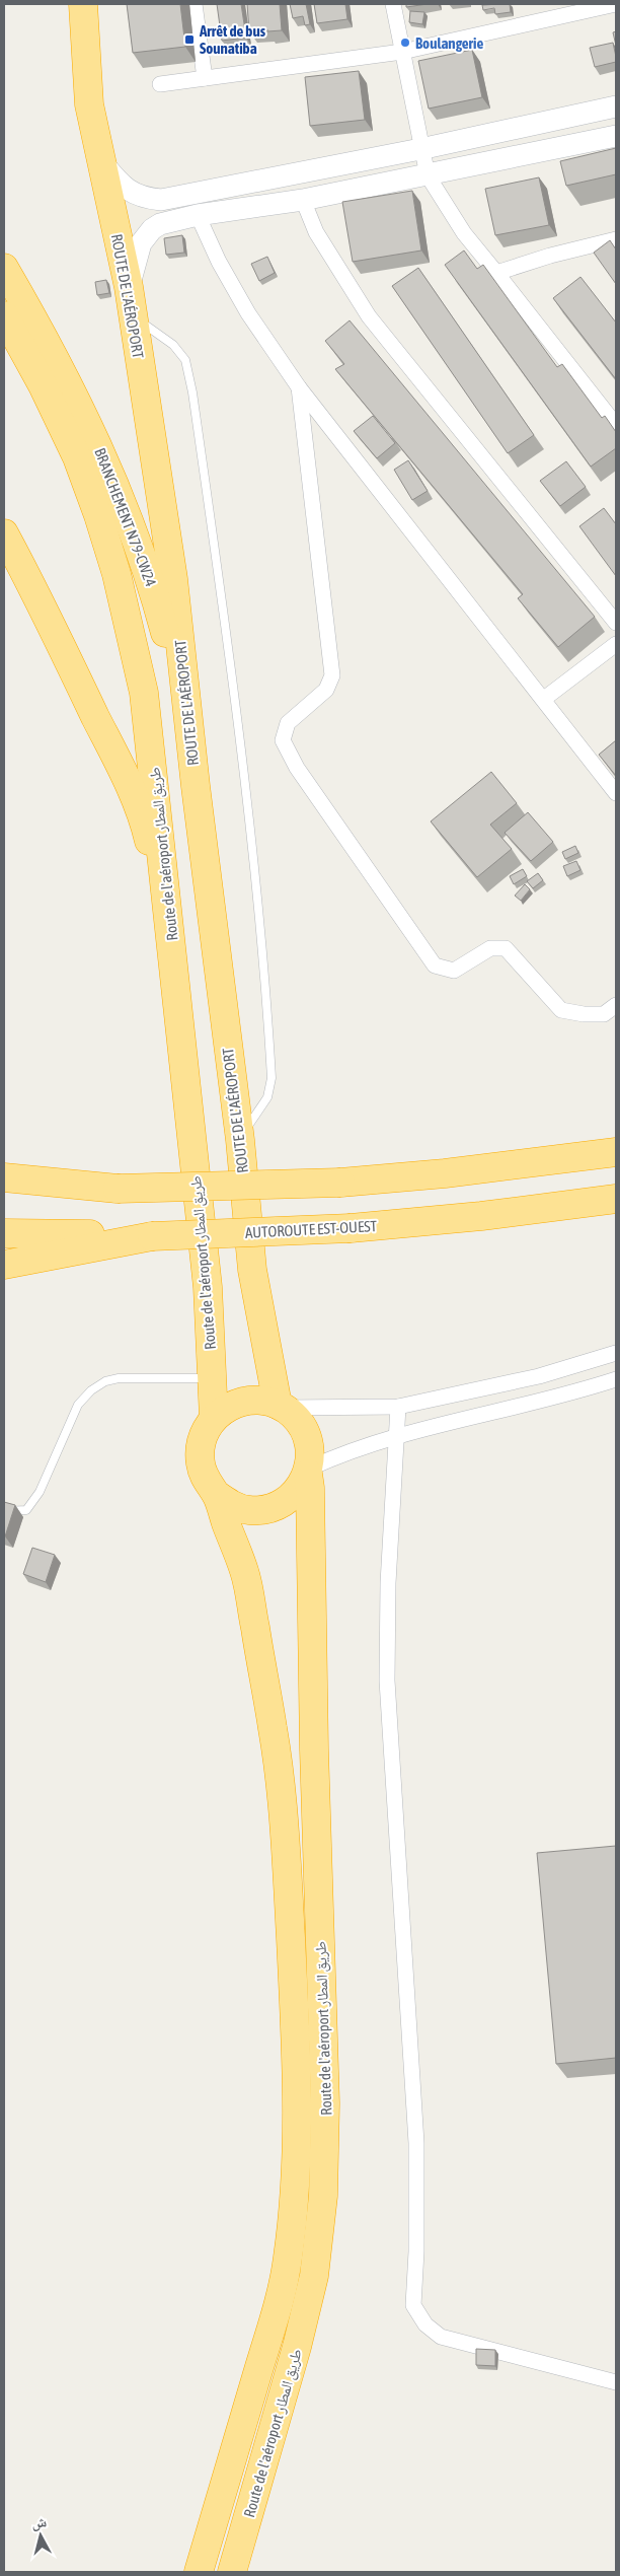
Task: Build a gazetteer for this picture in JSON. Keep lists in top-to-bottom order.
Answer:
{
  "streets": {
    "highway": [
      "ROUTE DE L'AÉROPORT",
      "BRANCHEMENT N79-CW24",
      "Route de l'aéroport طريق المطار",
      "AUTOROUTE EST-OUEST"
    ]
  },
  "crossings": [
    ["ROUTE DE L'AÉROPORT", "BRANCHEMENT N79-CW24"],
    ["ROUTE DE L'AÉROPORT", "Route de l'aéroport طريق المطار"]
  ],
  "places": {
    "transit": ["Arrêt de bus Sounatiba"],
    "other": ["Boulangerie"]
  },
  "north": "top"
}
